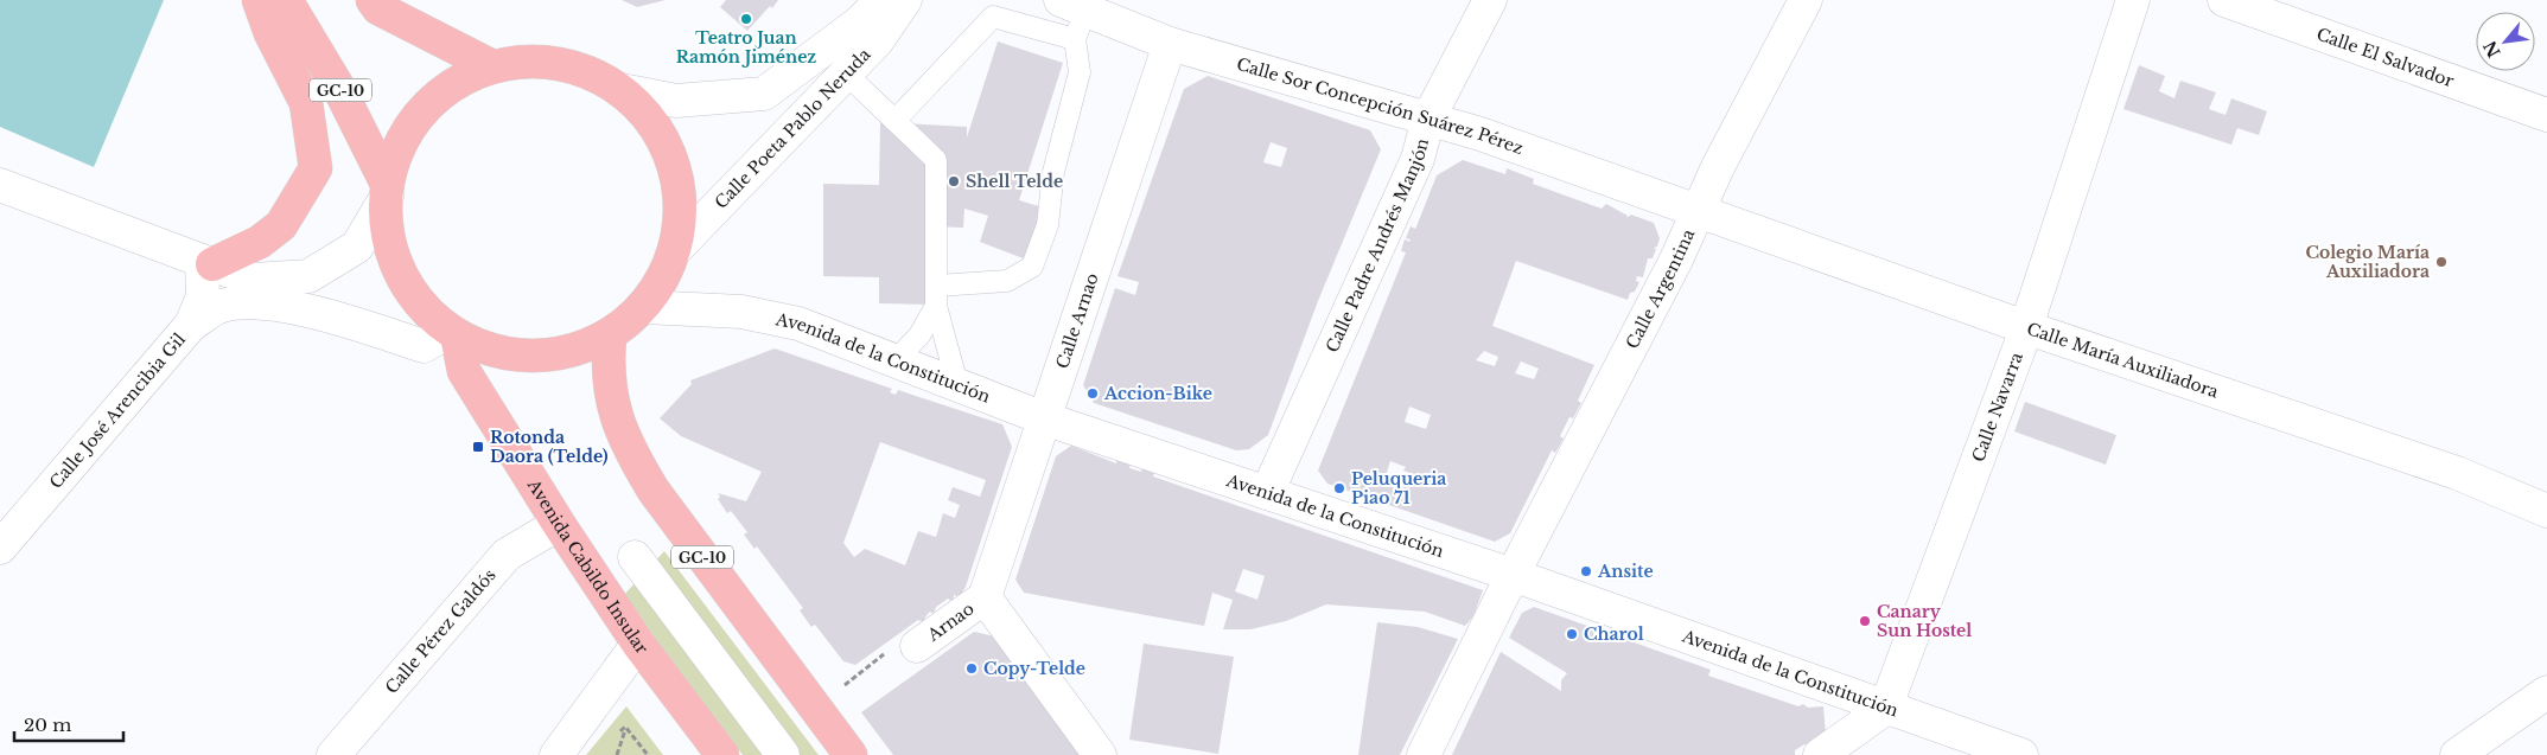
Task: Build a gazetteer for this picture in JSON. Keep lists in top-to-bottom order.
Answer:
{
  "streets": {
    "main road": ["GC-10", "Avenida Cabildo Insular"],
    "street": [
      "Calle El Salvador",
      "Calle Sor Concepción Suárez Pérez",
      "Calle Poeta Pablo Neruda",
      "Calle Padre Andrés Manjón",
      "Calle Argentina",
      "Calle Arnao",
      "Avenida de la Constitución",
      "Calle María Auxiliadora",
      "Calle Navarra",
      "Calle José Arencibia Gil",
      "Arnao",
      "Calle Pérez Galdós"
    ]
  },
  "crossings": [
    ["GC-10", "Calle Poeta Pablo Neruda"],
    ["GC-10", "Avenida de la Constitución"],
    ["GC-10", "Avenida Cabildo Insular"],
    ["Calle Sor Concepción Suárez Pérez", "Calle Padre Andrés Manjón"],
    ["Calle Sor Concepción Suárez Pérez", "Calle Argentina"],
    ["Calle Sor Concepción Suárez Pérez", "Calle Arnao"],
    ["Calle Sor Concepción Suárez Pérez", "Calle María Auxiliadora"],
    ["Calle Padre Andrés Manjón", "Avenida de la Constitución"],
    ["Calle Argentina", "Avenida de la Constitución"],
    ["Calle Argentina", "Calle María Auxiliadora"],
    ["Calle Arnao", "Avenida de la Constitución"],
    ["Calle Arnao", "Arnao"],
    ["Avenida de la Constitución", "Calle Navarra"],
    ["Calle María Auxiliadora", "Calle Navarra"],
    ["Avenida Cabildo Insular", "Calle Pérez Galdós"]
  ],
  "places": {
    "other": [
      "Teatro Juan Ramón Jiménez",
      "Shell Telde",
      "Colegio María Auxiliadora",
      "Accion-Bike",
      "Peluqueria Piao 71",
      "Ansite",
      "Canary Sun Hostel",
      "Charol",
      "Copy-Telde"
    ],
    "transit": ["Rotonda Daora (Telde)"]
  },
  "scale_bar": "20 m",
  "north": "bottom left"
}
